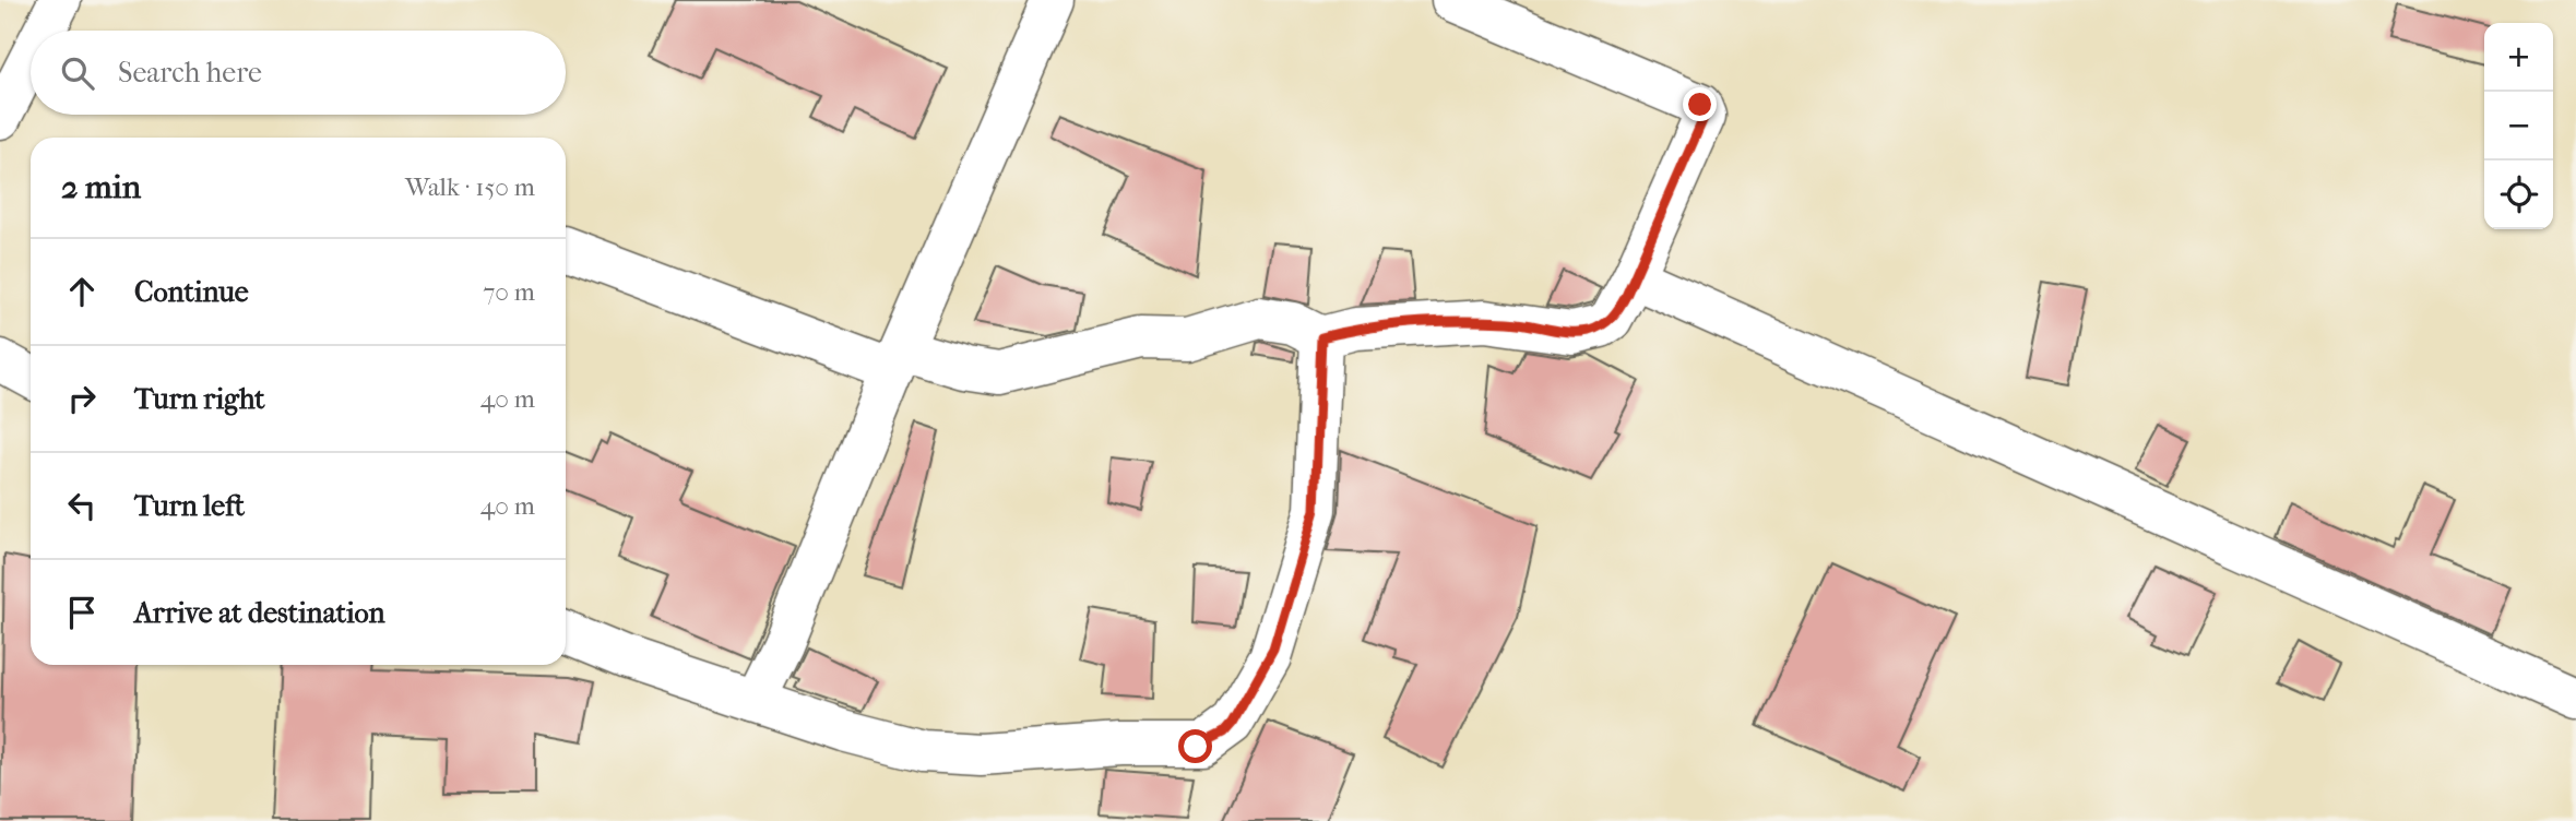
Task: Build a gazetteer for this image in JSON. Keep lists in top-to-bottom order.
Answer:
{
  "page": {
    "map_buttons": ["+", "−"],
    "search": "Search here",
    "heading": ["2 min", "Walk · 150 m"],
    "list": [
      ["Continue", "70 m"],
      ["Turn right", "40 m"],
      ["Turn left", "40 m"],
      "Arrive at destination"
    ]
  }
}
